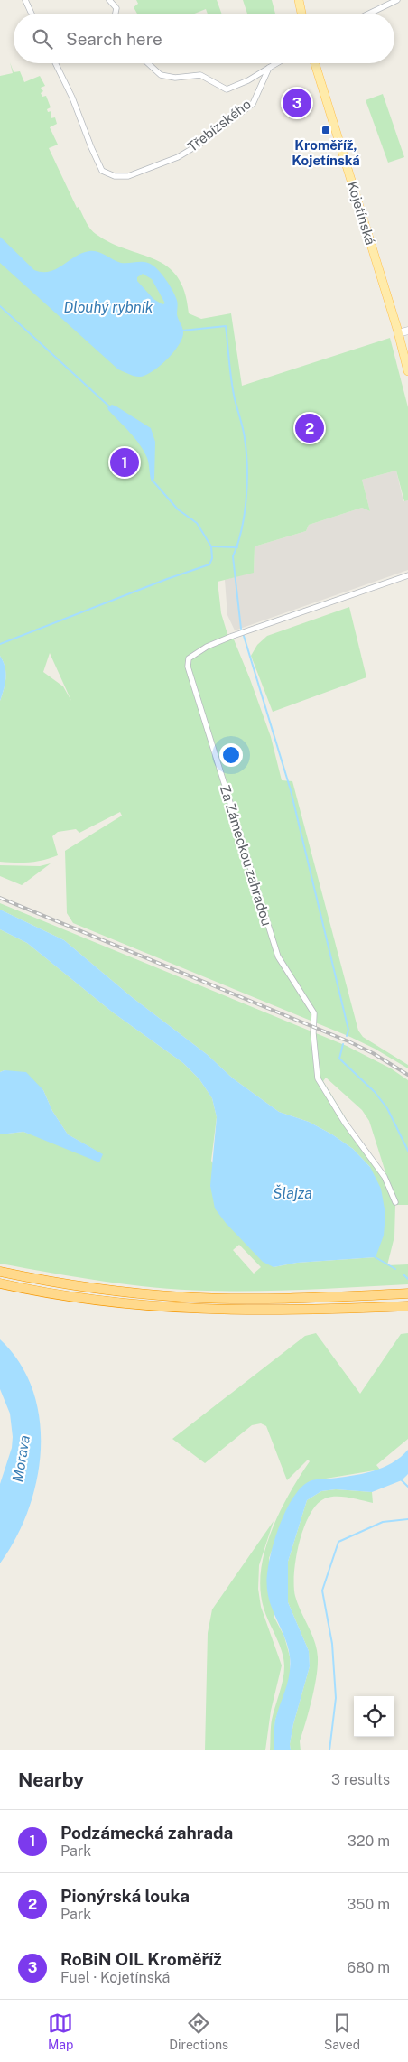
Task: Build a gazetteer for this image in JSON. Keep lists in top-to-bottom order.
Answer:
{
  "streets": {
    "main road": ["Kojetínská"],
    "street": ["Třebízského", "Za Zámeckou zahradou"]
  },
  "water": ["Dlouhý rybník", "Šlajza", "Morava"],
  "places": {
    "transit": ["Kroměříž, Kojetínská"]
  },
  "page": {
    "search": "Search here",
    "pins": ["3", "2", "1"],
    "heading": ["Nearby", "3 results"],
    "list": [
      {
        "mark": "1",
        "name": "Podzámecká zahrada",
        "note": "Park",
        "value": "320 m"
      },
      {
        "mark": "2",
        "name": "Pionýrská louka",
        "note": "Park",
        "value": "350 m"
      },
      {
        "mark": "3",
        "name": "RoBiN OIL Kroměříž",
        "note": "Fuel · Kojetínská",
        "value": "680 m"
      }
    ],
    "nav": ["Map", "Directions", "Saved"]
  }
}
